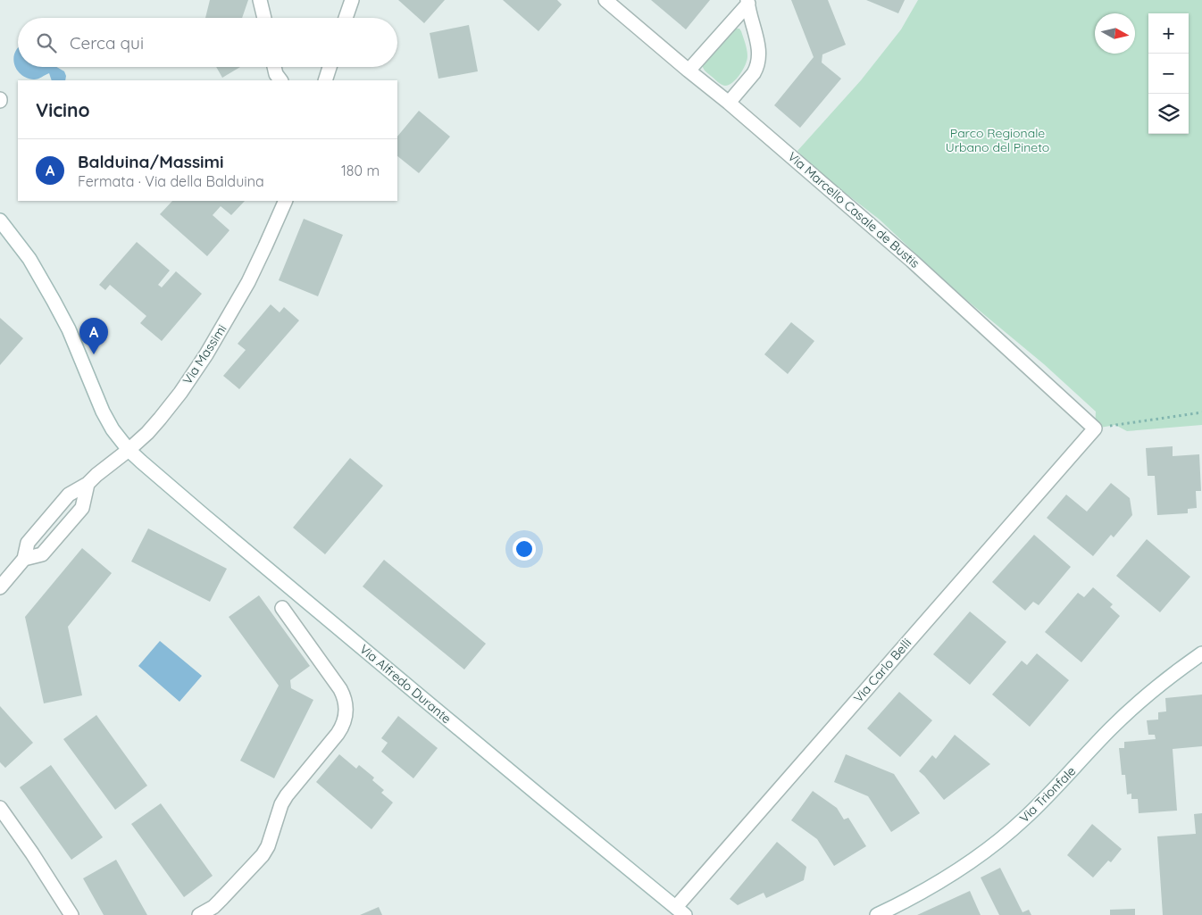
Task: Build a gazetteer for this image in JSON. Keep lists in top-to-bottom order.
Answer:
{
  "streets": {
    "street": [
      "Via Marcello Casale de Bustis",
      "Via Massimi",
      "Via Carlo Belli",
      "Via Alfredo Durante",
      "Via Trionfale"
    ]
  },
  "crossings": [
    ["Via Marcello Casale de Bustis", "Via Carlo Belli"],
    ["Via Massimi", "Via Alfredo Durante"],
    ["Via Carlo Belli", "Via Alfredo Durante"]
  ],
  "parks": ["Parco Regionale Urbano del Pineto"],
  "north": "right",
  "page": {
    "map_buttons": ["+", "−"],
    "search": "Cerca qui",
    "heading": "Vicino",
    "list": [
      {
        "mark": "A",
        "name": "Balduina/Massimi",
        "note": "Fermata · Via della Balduina",
        "value": "180 m"
      }
    ],
    "pins": "A"
  }
}
